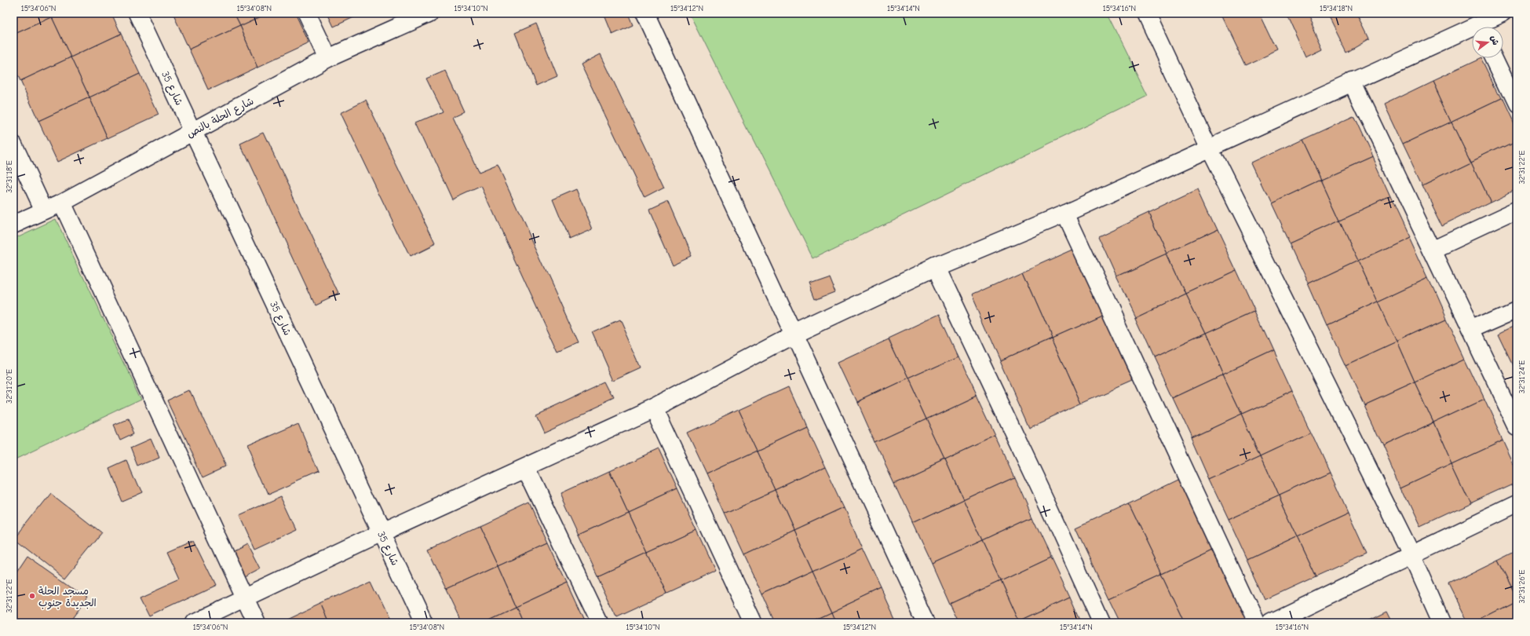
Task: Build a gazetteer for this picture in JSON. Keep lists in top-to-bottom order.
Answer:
{
  "streets": {
    "street": ["شارع 35", "شارع الحلة بالنص"]
  },
  "crossings": [
    ["شارع 35", "شارع الحلة بالنص"]
  ],
  "places": ["مسجد الحلة الجديدة جنوب"],
  "north": "right",
  "coordinates": [
    "15°34'06\"N",
    "15°34'08\"N",
    "15°34'10\"N",
    "15°34'12\"N",
    "15°34'14\"N",
    "15°34'16\"N",
    "15°34'18\"N",
    "32°31'22\"E",
    "32°31'18\"E",
    "32°31'24\"E",
    "32°31'20\"E",
    "32°31'26\"E"
  ]
}
